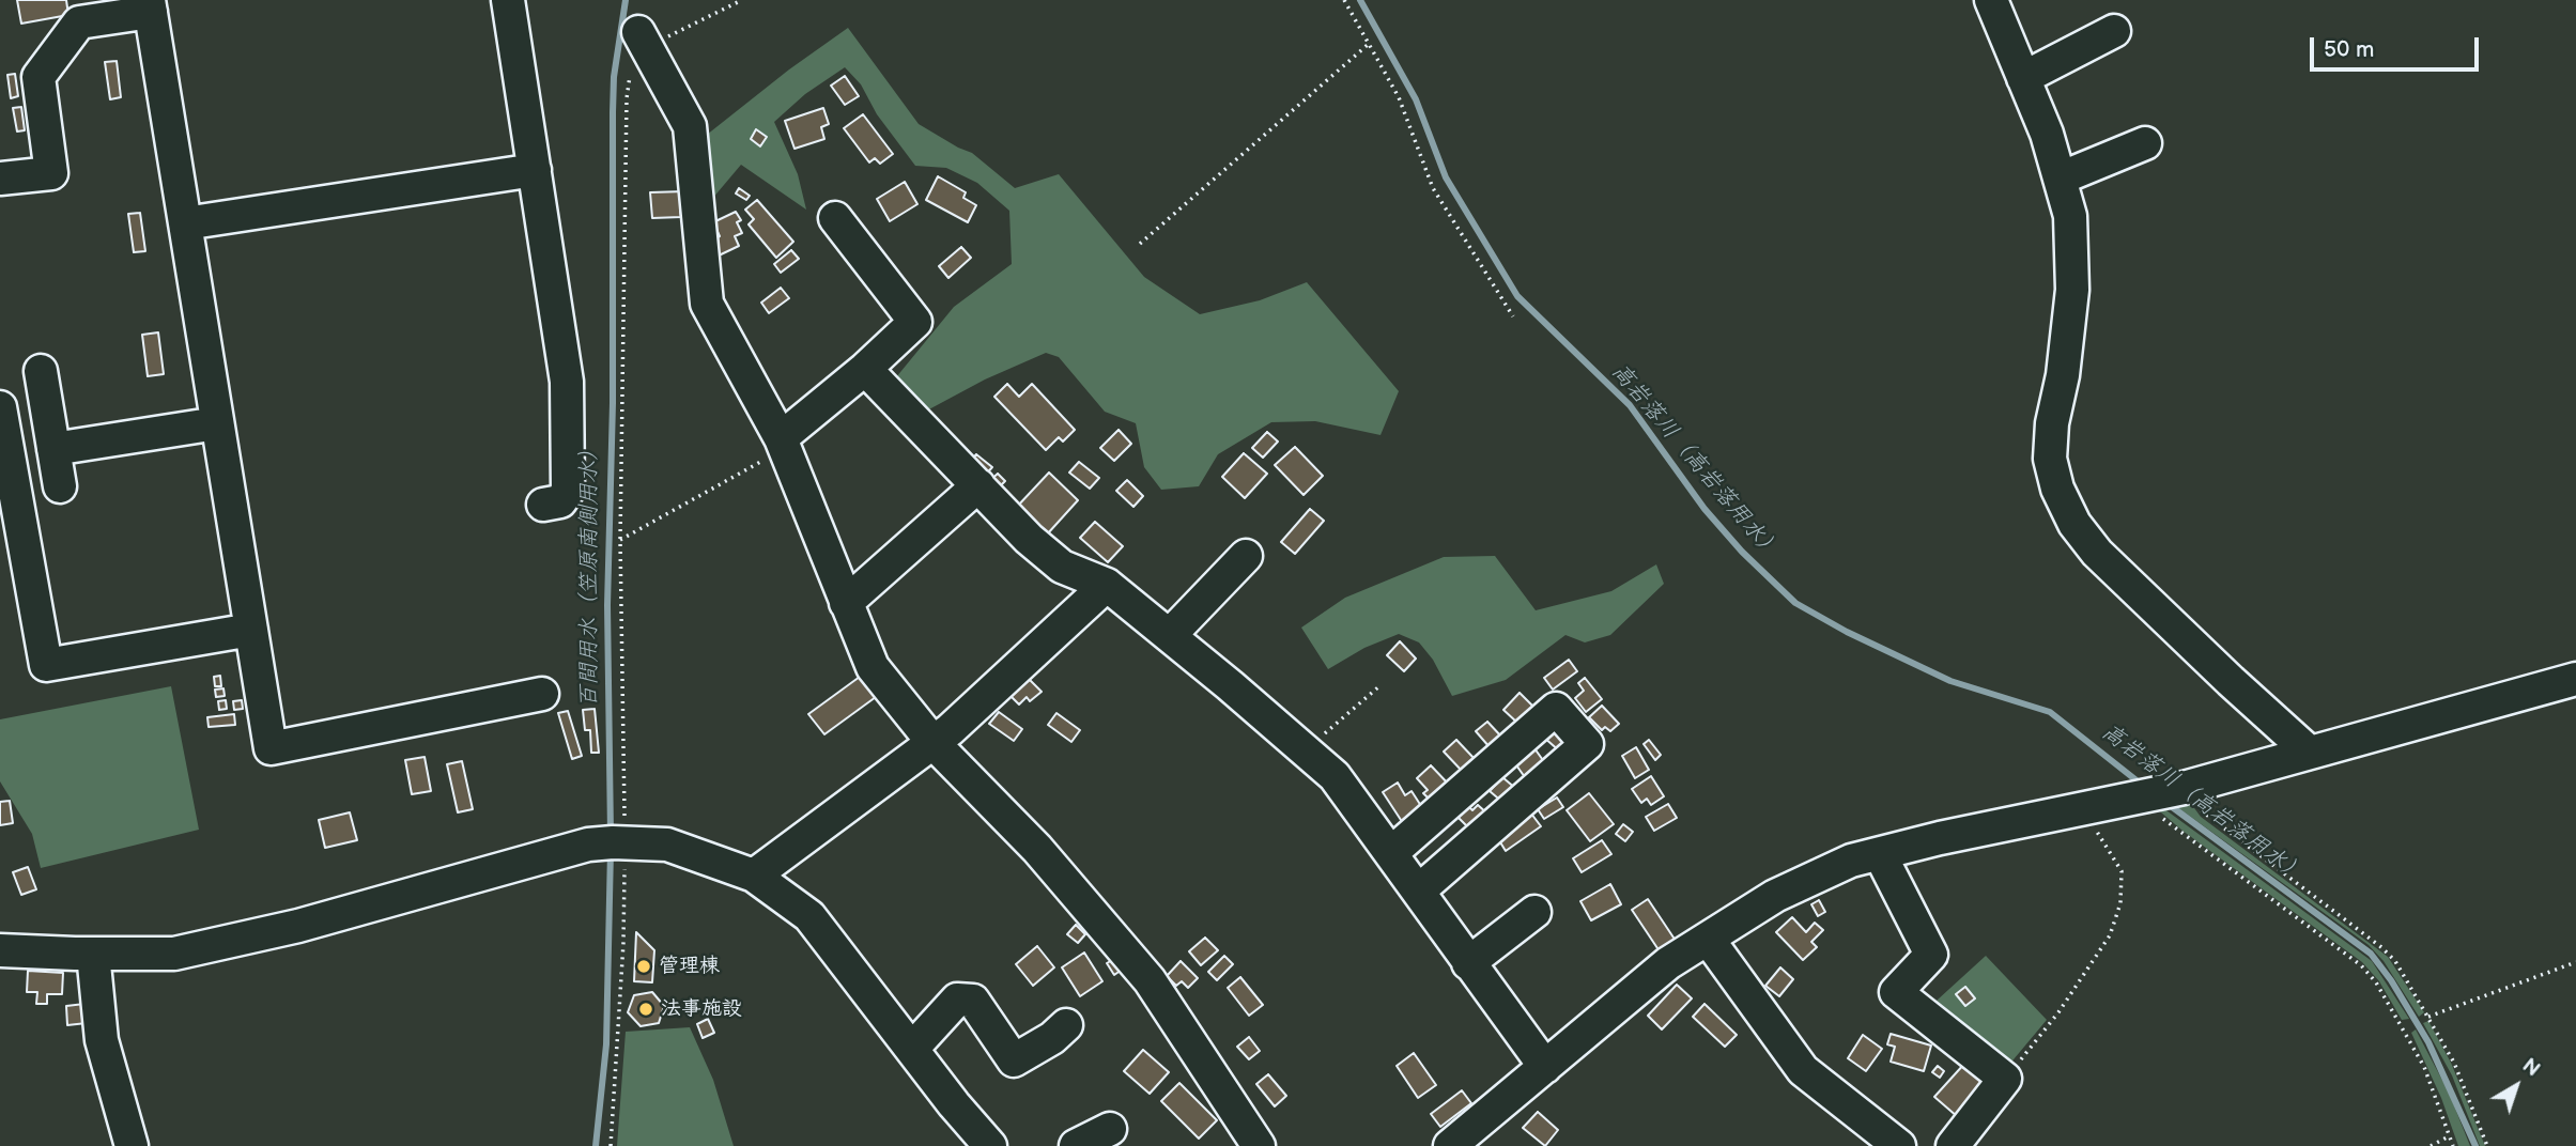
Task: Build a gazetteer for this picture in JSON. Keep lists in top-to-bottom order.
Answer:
{
  "water": ["高岩落川（高岩落用水）", "百間用水（笠原南側用水）"],
  "places": ["管理棟", "法事施設"],
  "scale_bar": "50 m",
  "north": "top right"
}
